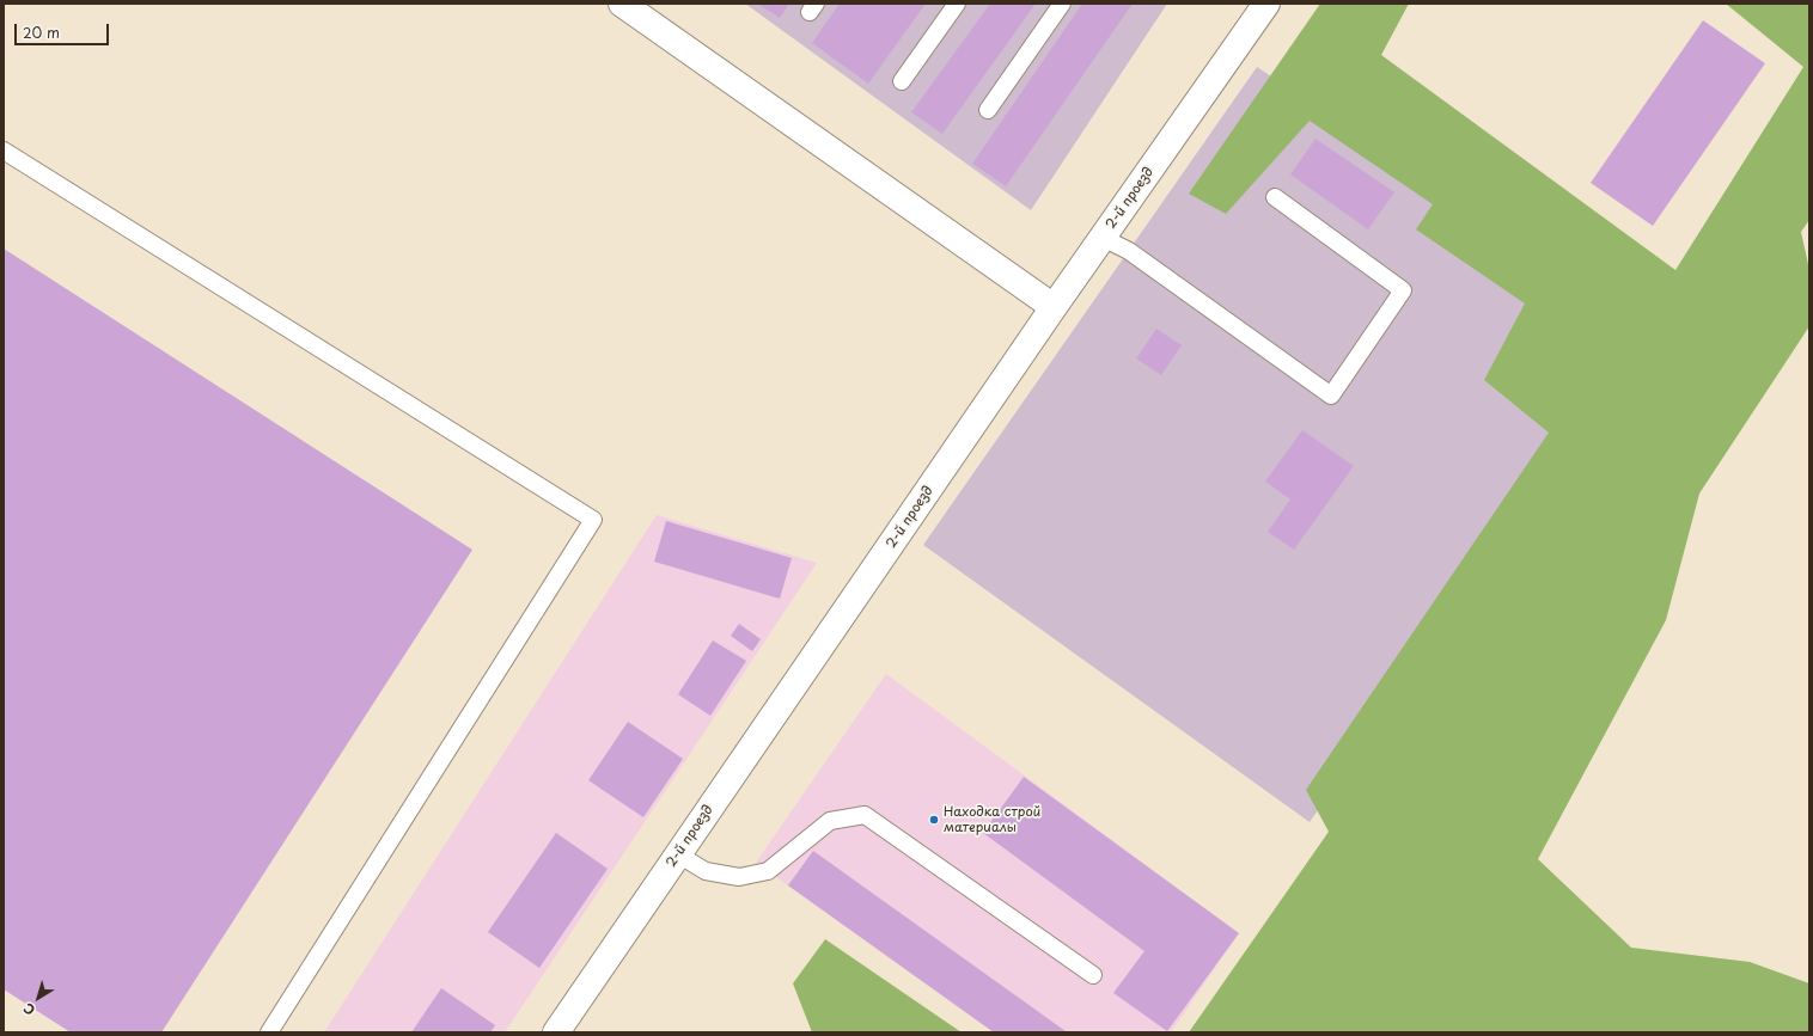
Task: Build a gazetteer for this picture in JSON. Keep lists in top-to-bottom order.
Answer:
{
  "streets": {
    "street": ["2-й проезд"]
  },
  "places": ["Находка строй материалы"],
  "scale_bar": "20 m",
  "north": "bottom left"
}
